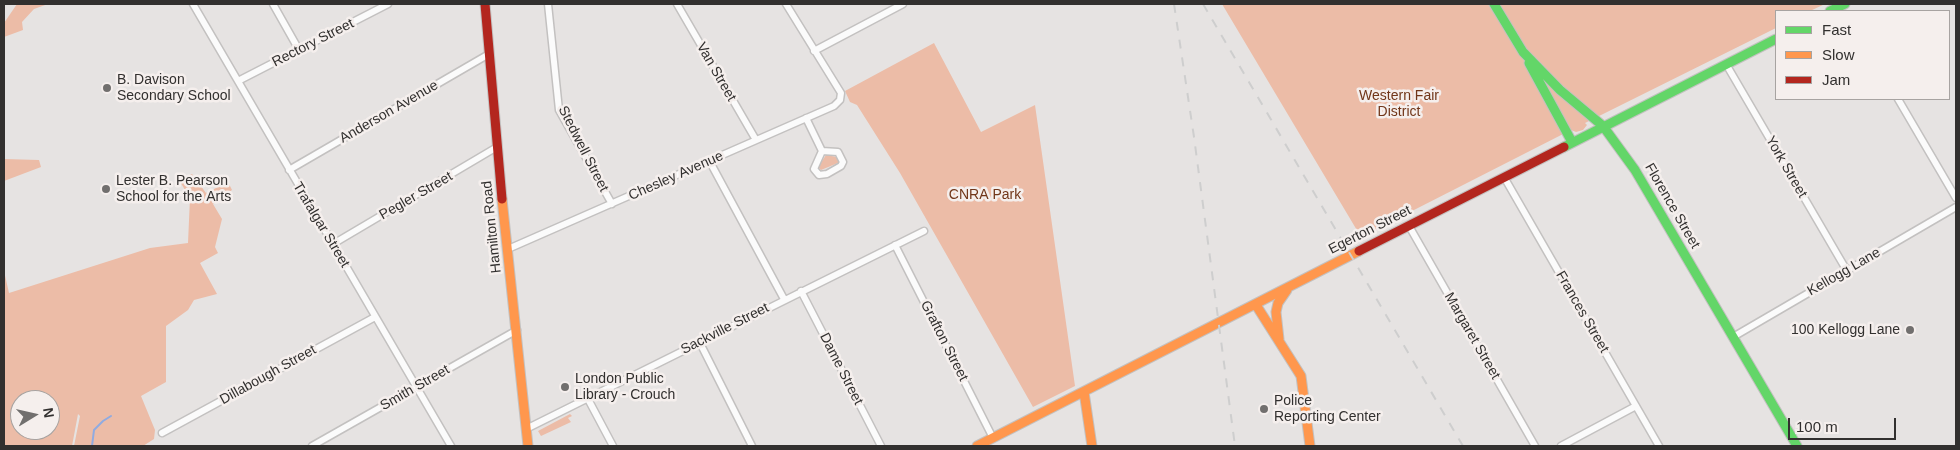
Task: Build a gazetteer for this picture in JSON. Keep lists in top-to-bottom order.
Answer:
{
  "streets": {
    "street": [
      "Rectory Street",
      "Van Street",
      "Anderson Avenue",
      "Stedwell Street",
      "York Street",
      "Chesley Avenue",
      "Pegler Street",
      "Florence Street",
      "Trafalgar Street",
      "Hamilton Road",
      "Egerton Street",
      "Kellogg Lane",
      "Frances Street",
      "Sackville Street",
      "Margaret Street",
      "Grafton Street",
      "Dame Street",
      "Dillabough Street",
      "Smith Street"
    ]
  },
  "crossings": [
    ["Rectory Street", "Trafalgar Street"],
    ["Van Street", "Chesley Avenue"],
    ["Anderson Avenue", "Trafalgar Street"],
    ["Anderson Avenue", "Hamilton Road"],
    ["Stedwell Street", "Chesley Avenue"],
    ["York Street", "Egerton Street"],
    ["York Street", "Kellogg Lane"],
    ["Chesley Avenue", "Hamilton Road"],
    ["Pegler Street", "Trafalgar Street"],
    ["Pegler Street", "Hamilton Road"],
    ["Florence Street", "Egerton Street"],
    ["Florence Street", "Kellogg Lane"],
    ["Trafalgar Street", "Dillabough Street"],
    ["Trafalgar Street", "Smith Street"],
    ["Hamilton Road", "Sackville Street"],
    ["Hamilton Road", "Smith Street"],
    ["Egerton Street", "Frances Street"],
    ["Egerton Street", "Margaret Street"],
    ["Egerton Street", "Grafton Street"],
    ["Sackville Street", "Grafton Street"],
    ["Sackville Street", "Dame Street"]
  ],
  "parks": ["Western Fair District", "CNRA Park"],
  "places": [
    "B. Davison Secondary School",
    "Lester B. Pearson School for the Arts",
    "100 Kellogg Lane",
    "London Public Library - Crouch",
    "Police Reporting Center"
  ],
  "legend": ["Fast", "Slow", "Jam"],
  "scale_bar": "100 m",
  "north": "right"
}
